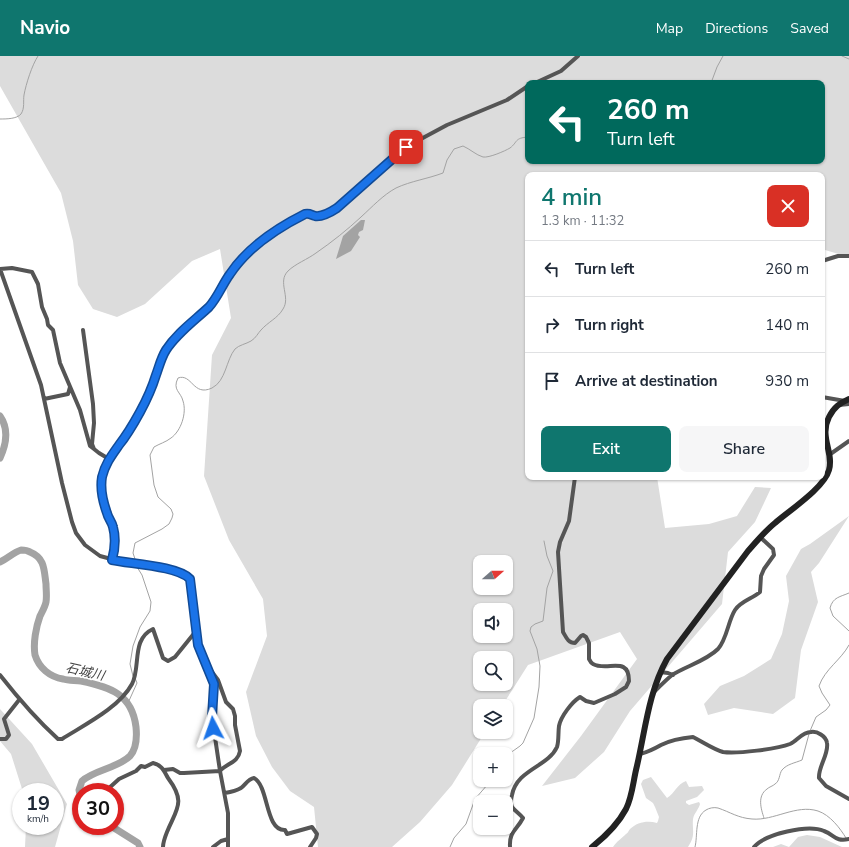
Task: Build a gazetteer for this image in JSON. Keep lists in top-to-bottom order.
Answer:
{
  "water": ["石城川"],
  "north": "right",
  "page": {
    "header": "Navio",
    "nav": ["Map", "Directions", "Saved"],
    "turn": ["260 m", "Turn left"],
    "heading": ["4 min", "1.3 km · 11:32"],
    "list": [
      {
        "name": "Turn left",
        "value": "260 m"
      },
      {
        "name": "Turn right",
        "value": "140 m"
      },
      {
        "name": "Arrive at destination",
        "value": "930 m"
      }
    ],
    "buttons": ["Exit", "Share"],
    "map_buttons": ["+", "−"],
    "speed": "19 km/h",
    "limit": "30"
  }
}
